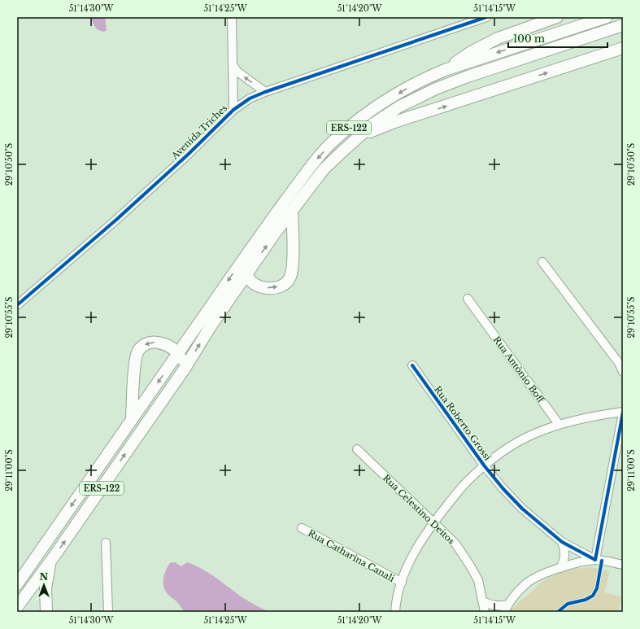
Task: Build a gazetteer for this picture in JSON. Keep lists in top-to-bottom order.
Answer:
{
  "streets": {
    "highway": ["ERS-122"],
    "street": [
      "Avenida Triches",
      "Rua Antônio Boff",
      "Rua Roberto Grossi",
      "Rua Celestino Deitos",
      "Rua Catharina Canali"
    ]
  },
  "scale_bar": "100 m",
  "north": "top",
  "coordinates": [
    "51°14'30\"W",
    "51°14'25\"W",
    "51°14'20\"W",
    "51°14'15\"W",
    "29°10'50\"S",
    "29°10'55\"S",
    "29°11'00\"S"
  ]
}
